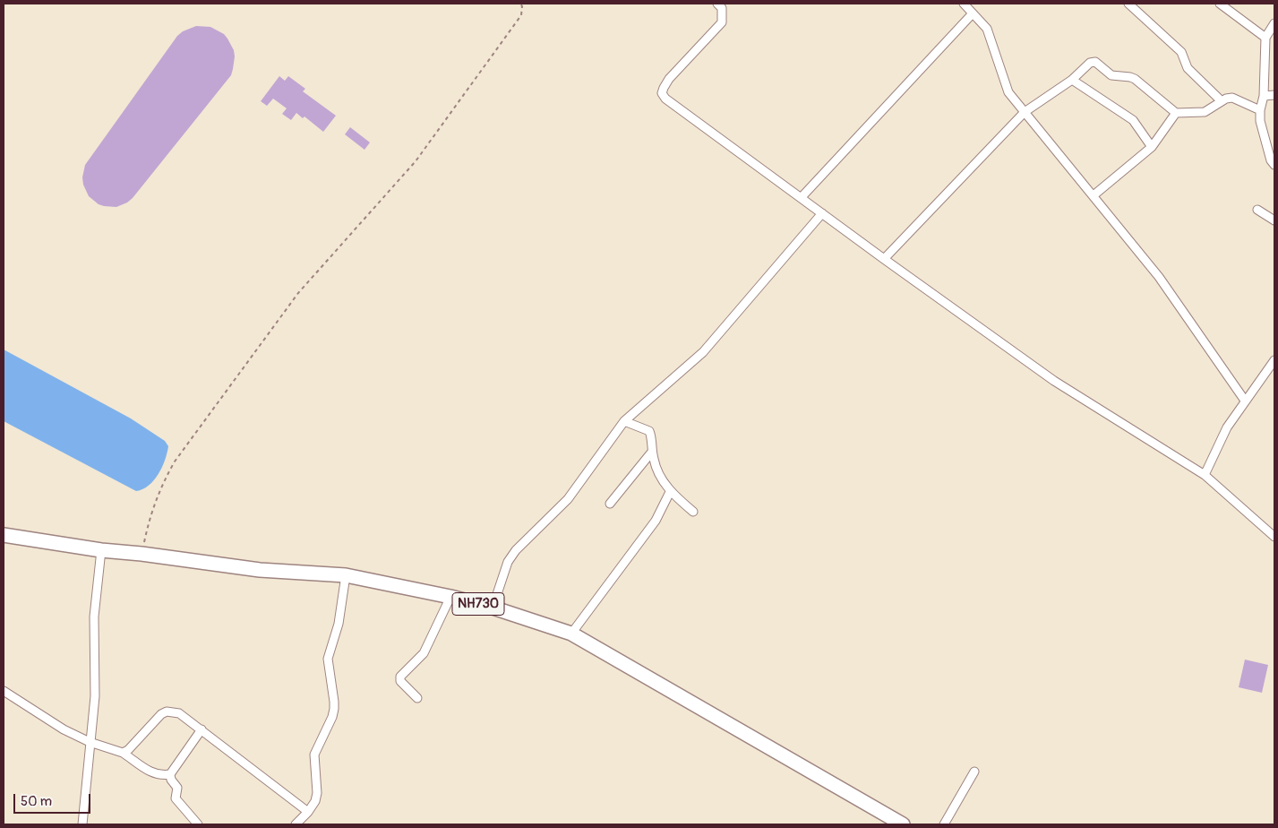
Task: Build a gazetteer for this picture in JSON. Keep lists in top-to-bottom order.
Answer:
{
  "streets": {
    "highway": ["NH730"]
  },
  "scale_bar": "50 m"
}
